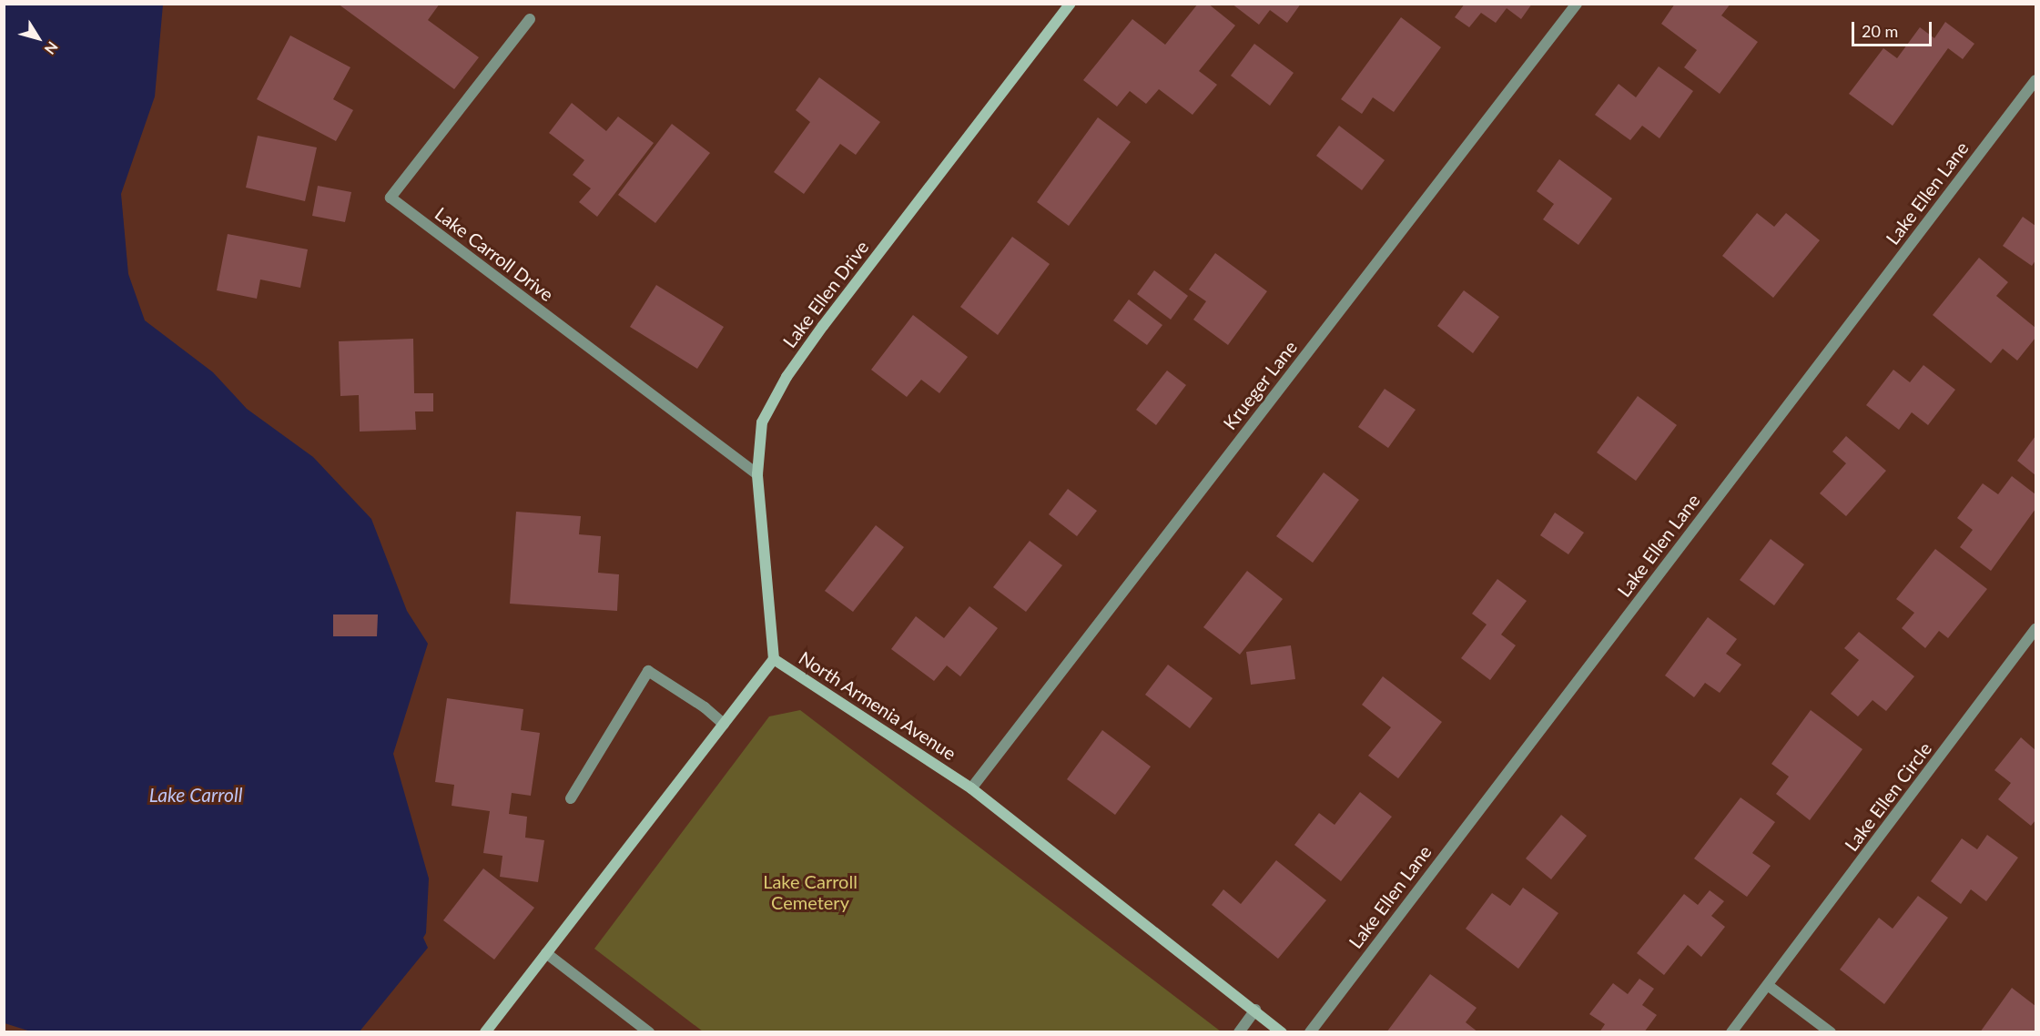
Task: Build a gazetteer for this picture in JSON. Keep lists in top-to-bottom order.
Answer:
{
  "streets": {
    "main road": ["Lake Ellen Drive", "North Armenia Avenue"],
    "street": [
      "Lake Ellen Lane",
      "Lake Carroll Drive",
      "Krueger Lane",
      "Lake Ellen Circle"
    ]
  },
  "crossings": [
    ["Lake Carroll Drive", "Lake Ellen Drive"],
    ["Lake Ellen Drive", "North Armenia Avenue"],
    ["Krueger Lane", "North Armenia Avenue"]
  ],
  "water": ["Lake Carroll"],
  "parks": ["Lake Carroll Cemetery"],
  "scale_bar": "20 m",
  "north": "bottom right"
}
